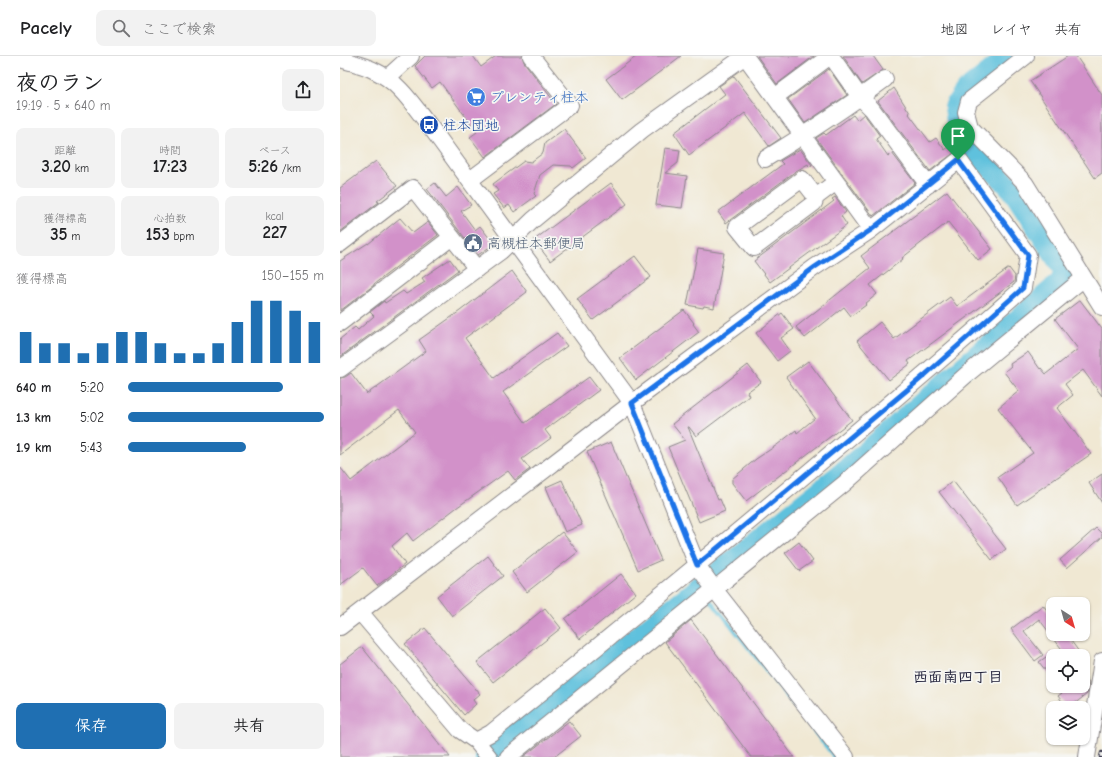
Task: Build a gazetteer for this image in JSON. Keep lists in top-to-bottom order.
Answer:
{
  "districts": ["西面南四丁目"],
  "places": {
    "supermarket": ["プレンティ柱本"],
    "bus stop": ["柱本団地"],
    "public building": ["高槻柱本郵便局"]
  },
  "north": "bottom right",
  "page": {
    "header": "Pacely",
    "search": "ここで検索",
    "nav": ["地図", "レイヤ", "共有"],
    "heading": ["夜のラン", "19:19 · 5 × 640 m"],
    "stats": [
      ["距離", "3.20 km"],
      ["時間", "17:23"],
      ["ペース", "5:26 /km"],
      ["獲得標高", "35 m"],
      ["心拍数", "153 bpm"],
      ["kcal", "227"]
    ],
    "chart": ["獲得標高", "150–155 m"],
    "list": [
      {
        "name": "640 m",
        "note": "5:20"
      },
      {
        "name": "1.3 km",
        "note": "5:02"
      },
      {
        "name": "1.9 km",
        "note": "5:43"
      }
    ],
    "buttons": ["保存", "共有"]
  }
}
